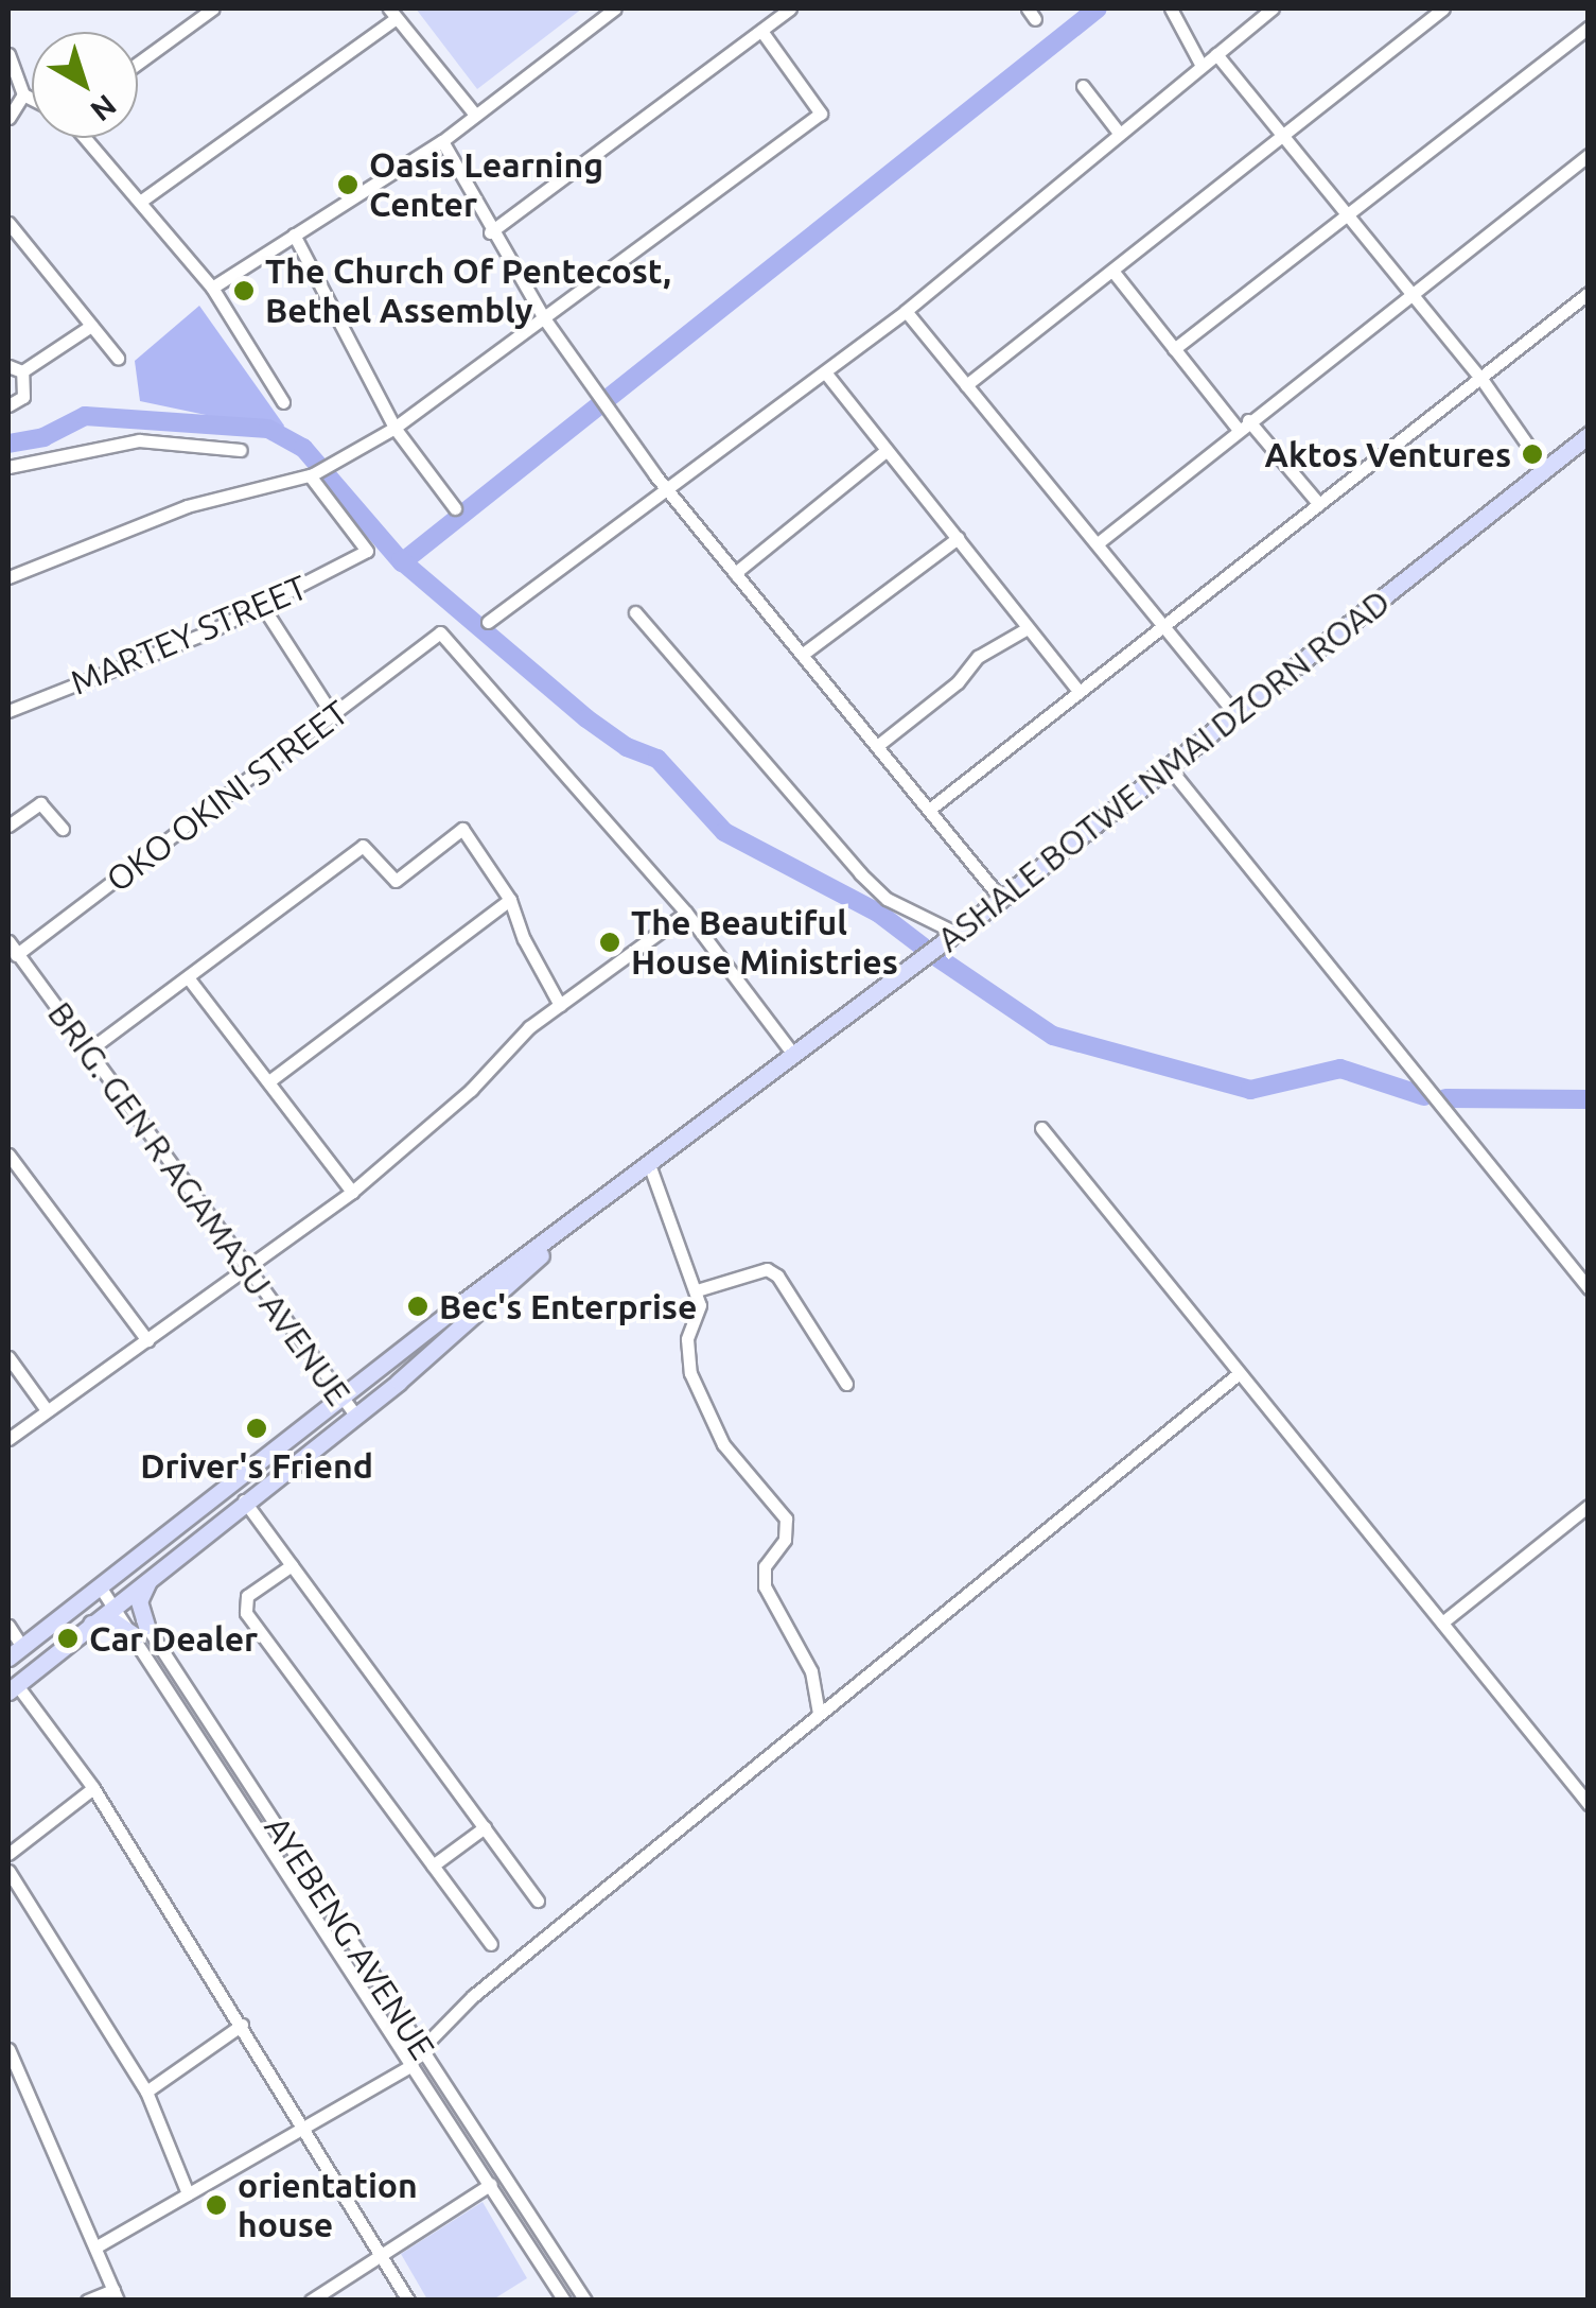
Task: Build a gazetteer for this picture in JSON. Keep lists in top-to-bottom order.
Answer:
{
  "streets": {
    "main road": ["ASHALE BOTWE NMAI DZORN ROAD"],
    "street": [
      "MARTEY STREET",
      "OKO OKINI STREET",
      "BRIG. GEN R AGAMASU AVENUE",
      "AYEBENG AVENUE"
    ]
  },
  "crossings": [
    ["ASHALE BOTWE NMAI DZORN ROAD", "BRIG. GEN R AGAMASU AVENUE"],
    ["ASHALE BOTWE NMAI DZORN ROAD", "AYEBENG AVENUE"],
    ["OKO OKINI STREET", "BRIG. GEN R AGAMASU AVENUE"]
  ],
  "places": [
    "Oasis Learning Center",
    "The Church Of Pentecost, Bethel Assembly",
    "Aktos Ventures",
    "The Beautiful House Ministries",
    "Bec's Enterprise",
    "Driver's Friend",
    "Car Dealer",
    "orientation house"
  ],
  "north": "bottom right"
}
